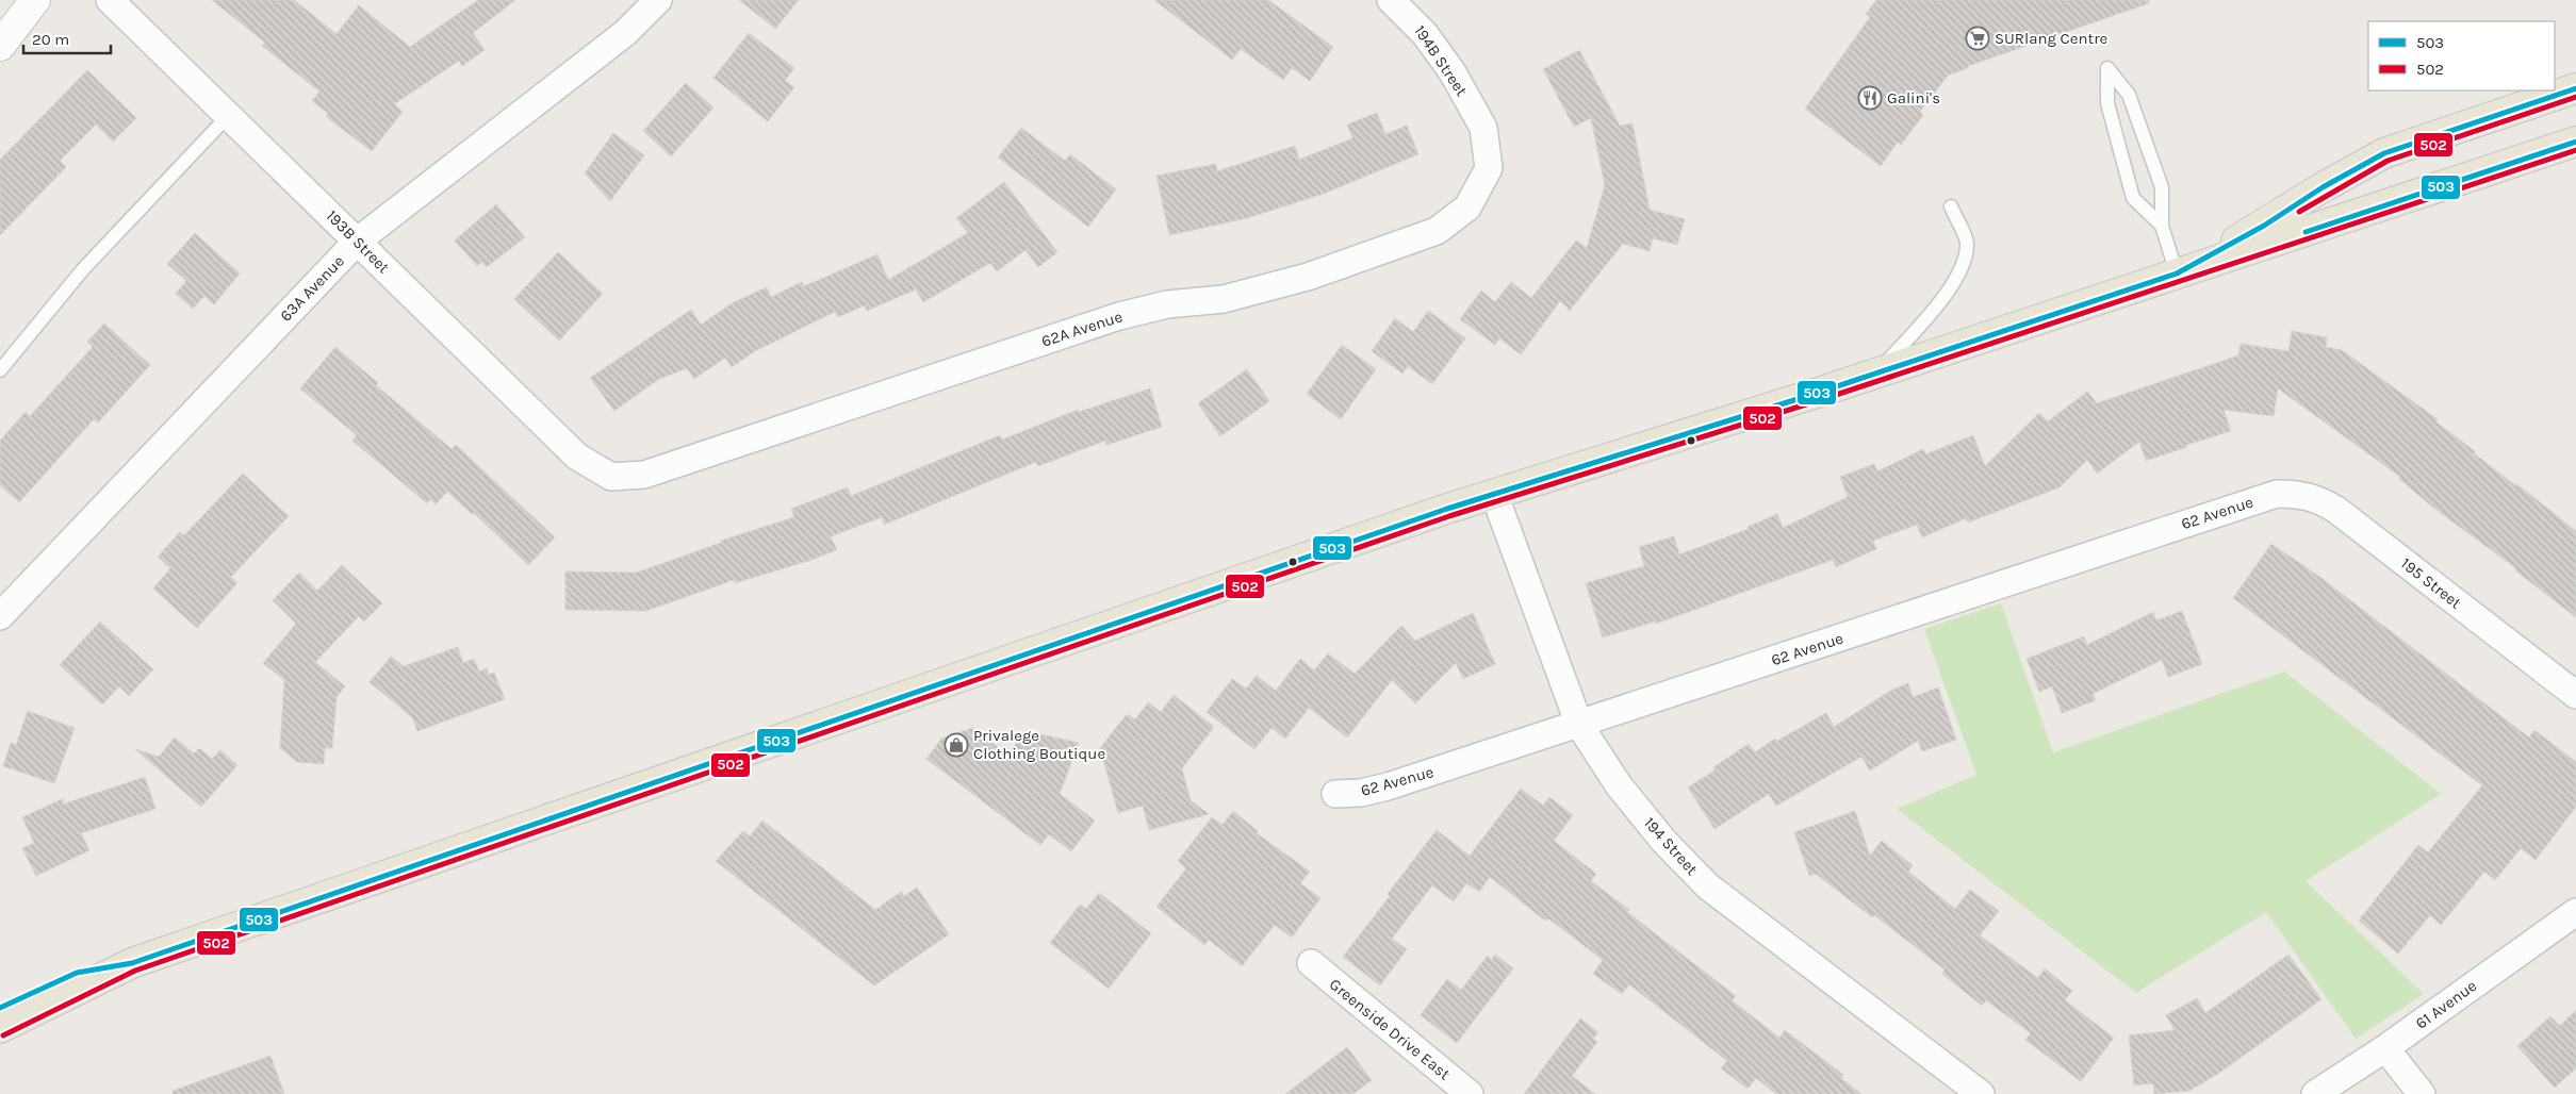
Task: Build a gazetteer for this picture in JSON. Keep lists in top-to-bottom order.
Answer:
{
  "streets": {
    "street": [
      "194B Street",
      "193B Street",
      "63A Avenue",
      "62A Avenue",
      "62 Avenue",
      "195 Street",
      "194 Street",
      "61 Avenue",
      "Greenside Drive East"
    ]
  },
  "crossings": [
    ["194B Street", "62A Avenue"],
    ["193B Street", "63A Avenue"],
    ["193B Street", "62A Avenue"],
    ["62 Avenue", "195 Street"],
    ["62 Avenue", "194 Street"]
  ],
  "places": {
    "supermarket": ["SURlang Centre"],
    "restaurant": ["Galini's"],
    "shop": ["Privalege Clothing Boutique"]
  },
  "lines": ["transit line 503", "transit line 502"],
  "legend": ["503", "502"],
  "scale_bar": "20 m"
}
